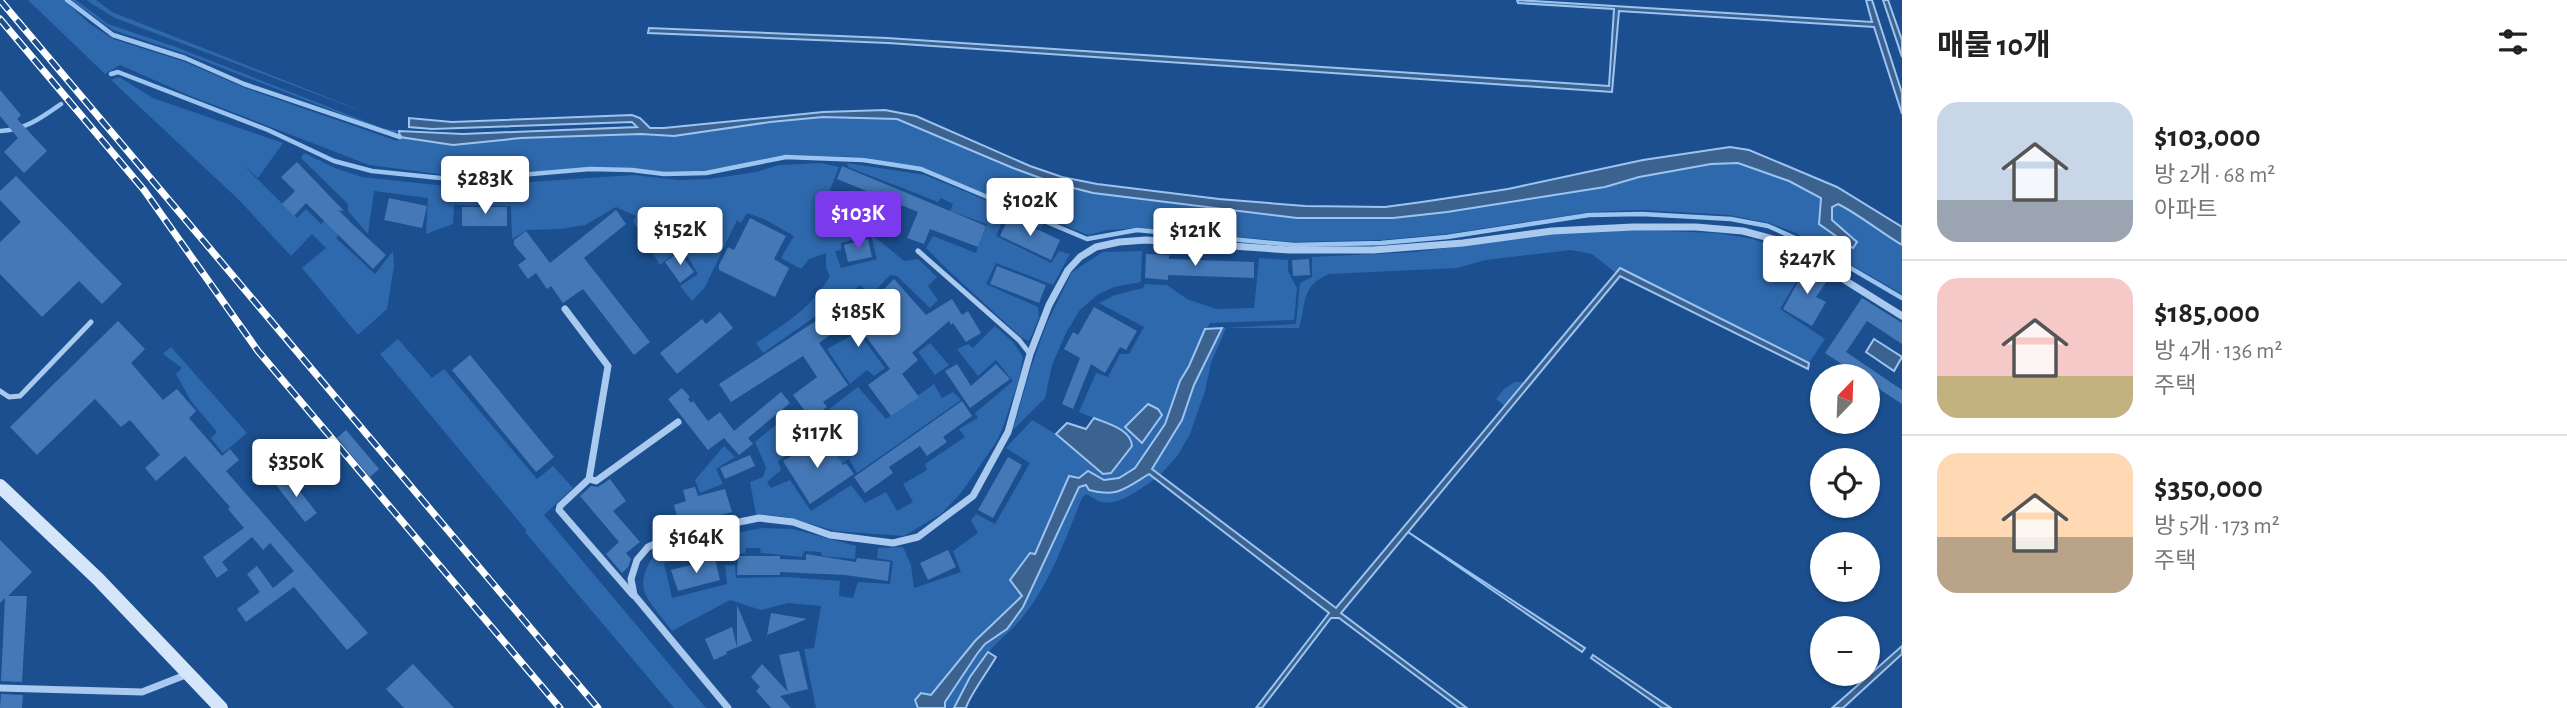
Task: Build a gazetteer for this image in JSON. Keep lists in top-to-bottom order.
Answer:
{
  "north": "top right",
  "page": {
    "heading": "매물 10개",
    "list": [
      {
        "name": "$103,000",
        "note": "방 2개 · 68 m² · 아파트"
      },
      {
        "name": "$185,000",
        "note": "방 4개 · 136 m² · 주택"
      },
      {
        "name": "$350,000",
        "note": "방 5개 · 173 m² · 주택"
      }
    ],
    "price": [
      "$283K",
      "$102K",
      "$103K",
      "$152K",
      "$121K",
      "$247K",
      "$185K",
      "$117K",
      "$350K",
      "$164K"
    ],
    "map_buttons": ["+", "−"]
  }
}
